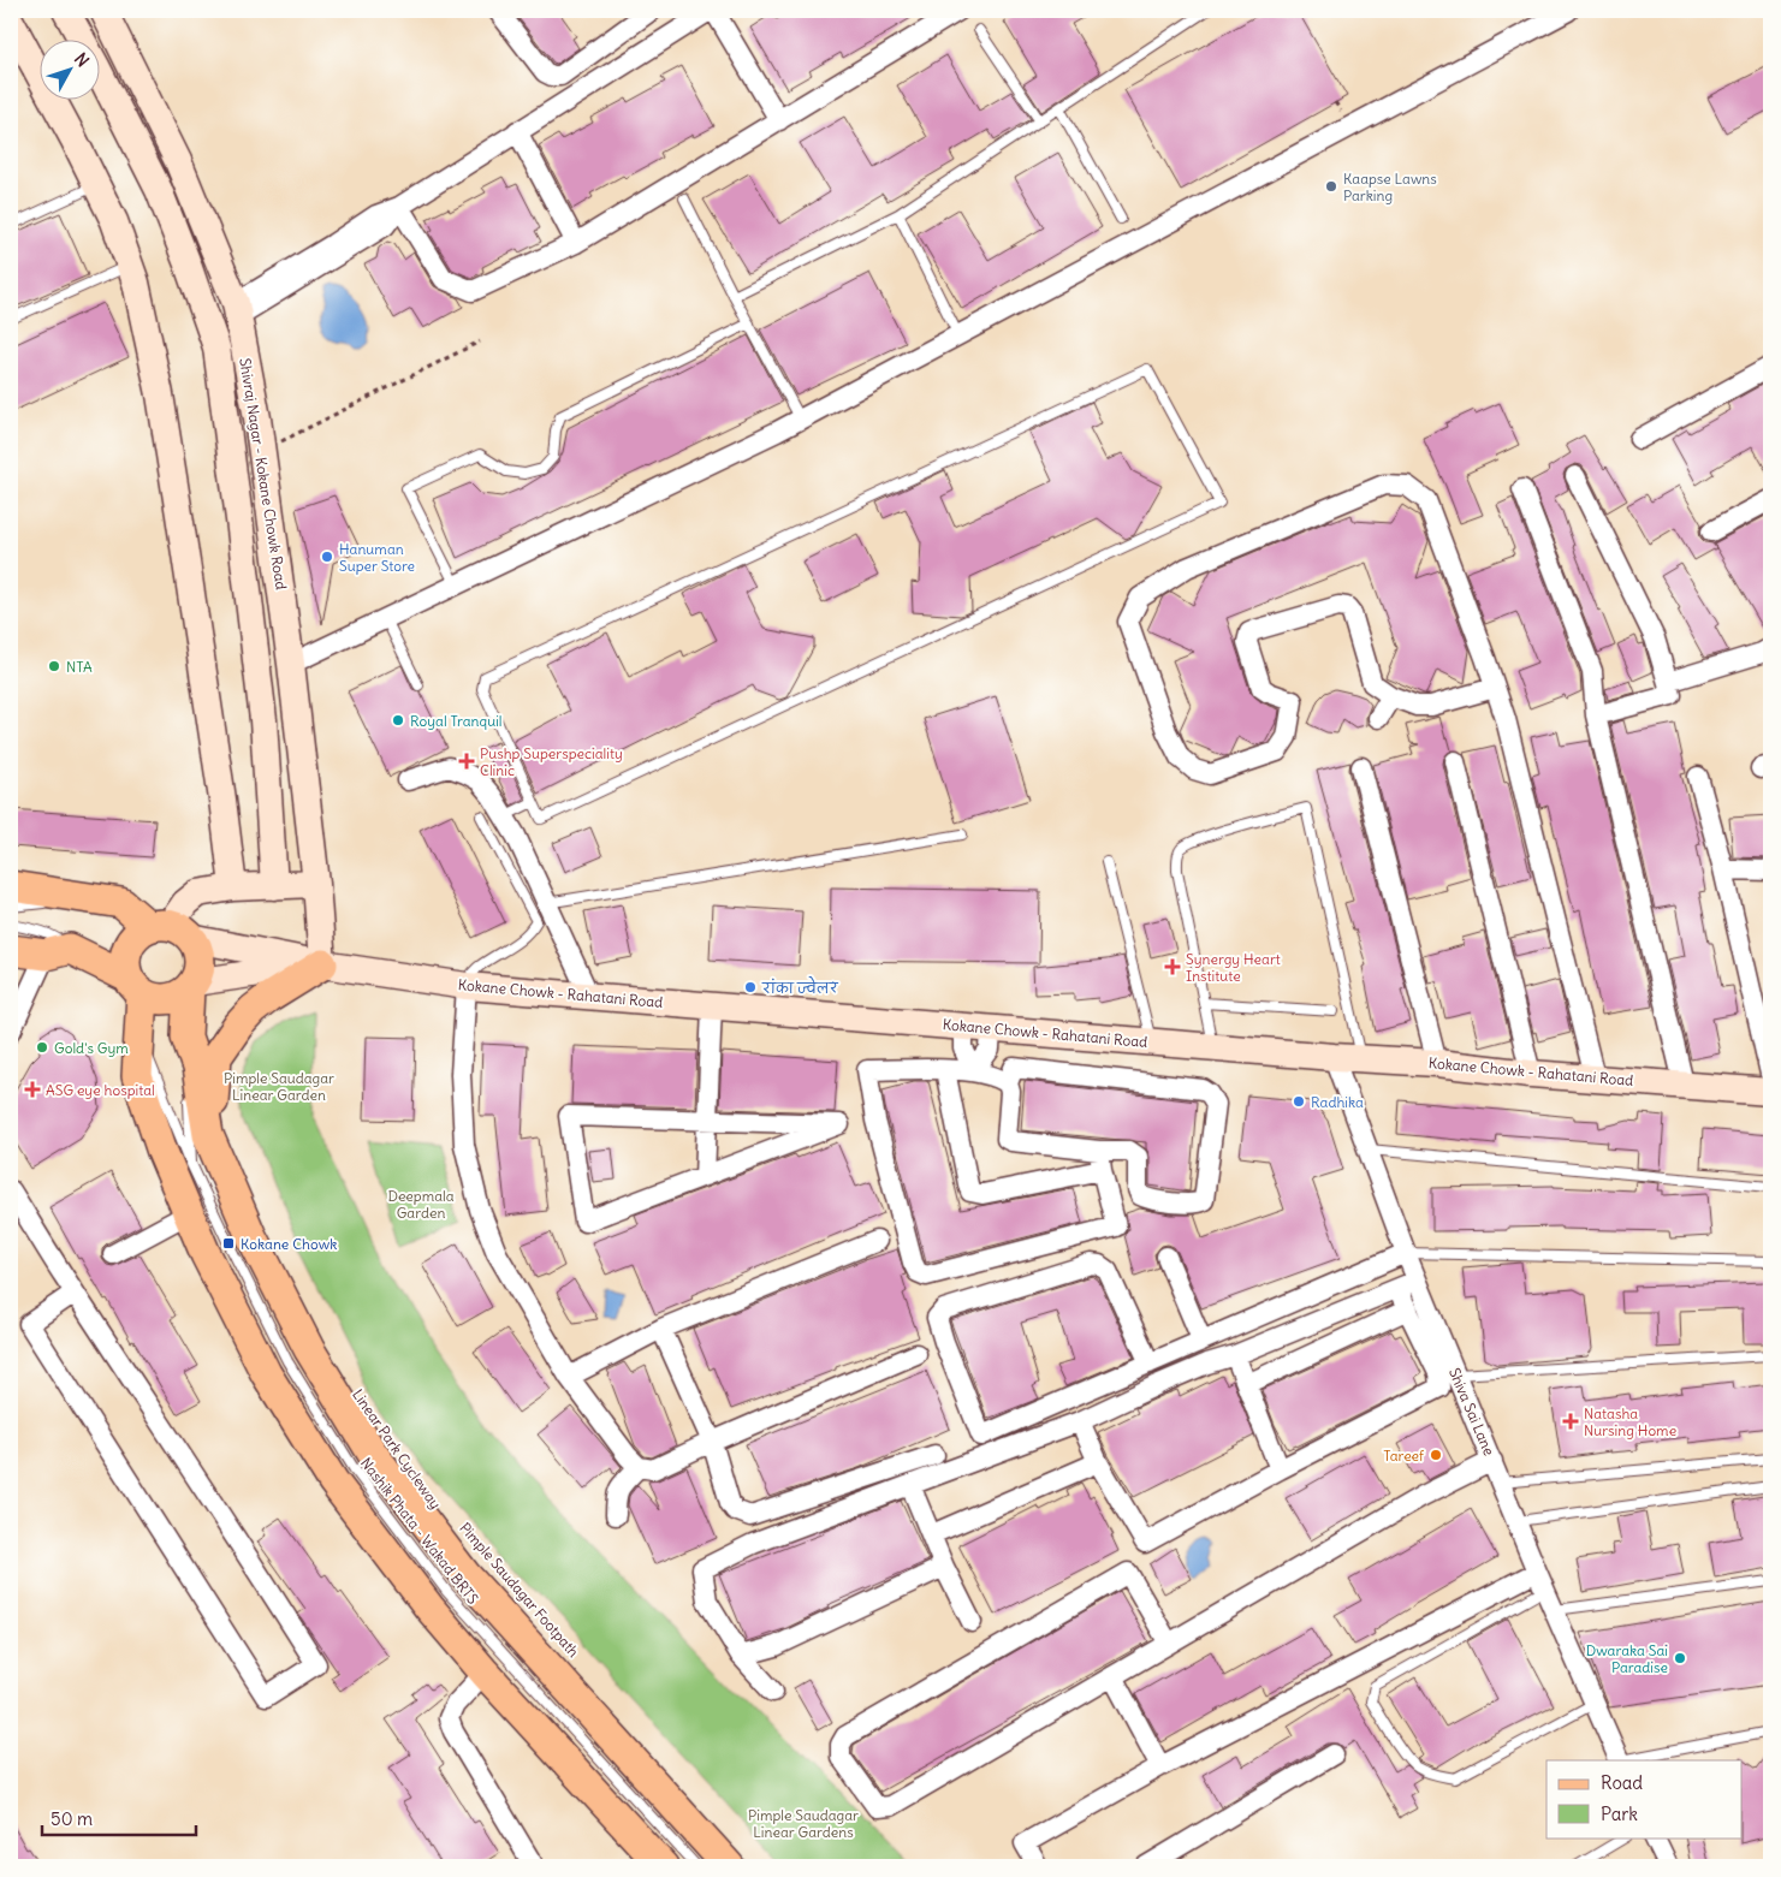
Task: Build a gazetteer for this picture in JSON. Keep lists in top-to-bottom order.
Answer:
{
  "streets": {
    "street": ["Shivraj Nagar - Kokane Chowk Road", "Kokane Chowk - Rahatani Road", "Shiva Sai Lane"],
    "lane": ["Nashik Phata - Wakad BRTS"]
  },
  "crossings": [
    ["Shivraj Nagar - Kokane Chowk Road", "Kokane Chowk - Rahatani Road"],
    ["Kokane Chowk - Rahatani Road", "Shiva Sai Lane"]
  ],
  "parks": ["Pimple Saudagar Linear Garden", "Deepmala Garden", "Pimple Saudagar Linear Gardens"],
  "places": {
    "other": [
      "Kaapse Lawns Parking",
      "Hanuman Super Store",
      "NTA",
      "Royal Tranquil",
      "रांका ज्वेलर",
      "Gold's Gym",
      "Radhika",
      "Tareef",
      "Dwaraka Sai Paradise"
    ],
    "health": [
      "Pushp Superspeciality Clinic",
      "Synergy Heart Institute",
      "ASG eye hospital",
      "Natasha Nursing Home"
    ],
    "transit": ["Kokane Chowk"]
  },
  "legend": ["Road", "Park"],
  "scale_bar": "50 m",
  "north": "top right"
}
